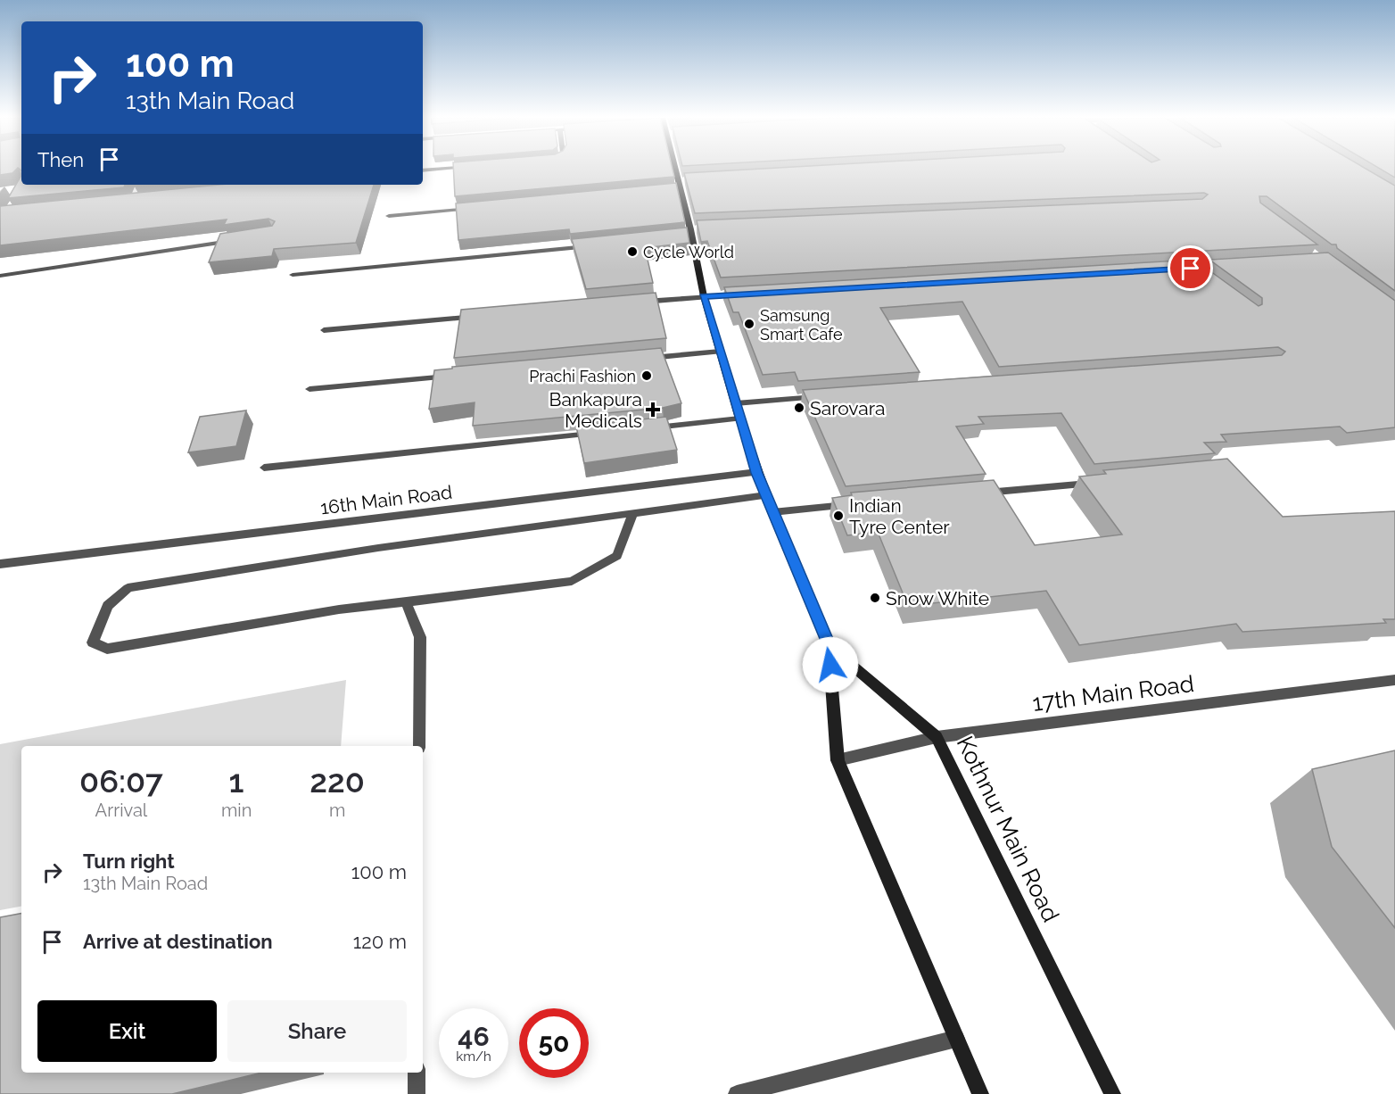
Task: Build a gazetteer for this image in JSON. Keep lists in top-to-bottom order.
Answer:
{
  "streets": {
    "main road": ["Kothnur Main Road"],
    "street": ["16th Main Road", "17th Main Road"]
  },
  "crossings": [
    ["17th Main Road", "Kothnur Main Road"]
  ],
  "places": {
    "other": [
      "Cycle World",
      "Samsung Smart Cafe",
      "Prachi Fashion",
      "Sarovara",
      "Indian Tyre Center",
      "Snow White"
    ],
    "health": ["Bankapura Medicals"]
  },
  "page": {
    "turn": ["100 m", "13th Main Road"],
    "then": "Then",
    "eta": [
      "06:07",
      "Arrival",
      "1",
      "min",
      "220",
      "m"
    ],
    "list": [
      {
        "name": "Turn right",
        "note": "13th Main Road",
        "value": "100 m"
      },
      {
        "name": "Arrive at destination",
        "value": "120 m"
      }
    ],
    "buttons": ["Exit", "Share"],
    "speed": "46 km/h",
    "limit": "50"
  }
}
